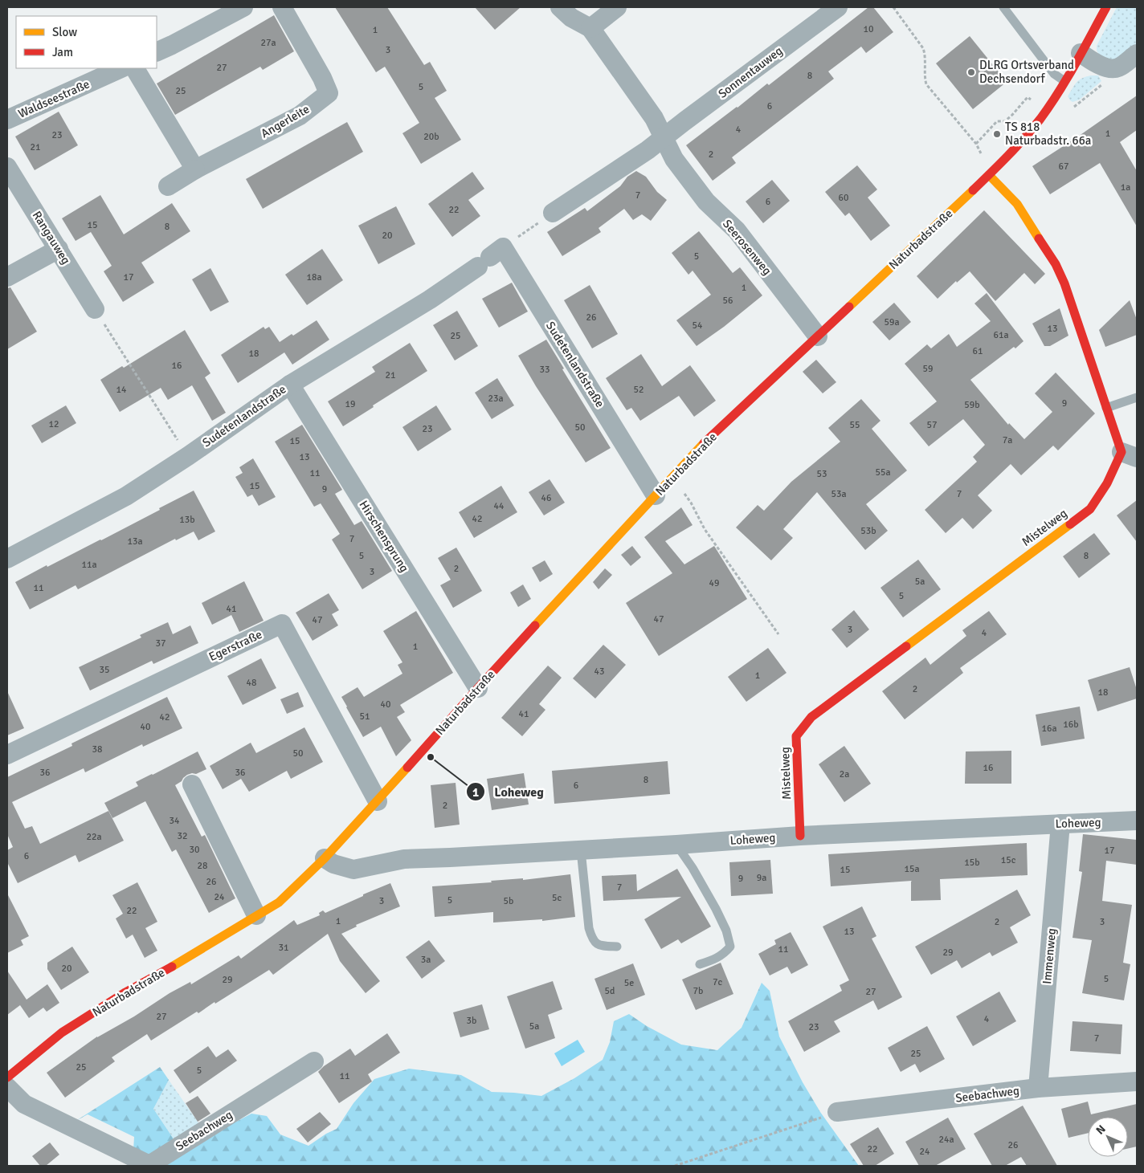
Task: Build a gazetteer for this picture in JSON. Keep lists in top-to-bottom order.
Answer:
{
  "streets": {
    "street": [
      "Sonnentauweg",
      "Waldseestraße",
      "Angerleite",
      "Rangauweg",
      "Naturbadstraße",
      "Seerosenweg",
      "Sudetenlandstraße",
      "Mistelweg",
      "Hirschensprung",
      "Egerstraße",
      "Loheweg",
      "Immenweg",
      "Seebachweg"
    ]
  },
  "crossings": [
    ["Sonnentauweg", "Seerosenweg"],
    ["Naturbadstraße", "Seerosenweg"],
    ["Naturbadstraße", "Sudetenlandstraße"],
    ["Naturbadstraße", "Mistelweg"],
    ["Naturbadstraße", "Hirschensprung"],
    ["Naturbadstraße", "Egerstraße"],
    ["Naturbadstraße", "Loheweg"],
    ["Sudetenlandstraße", "Hirschensprung"],
    ["Mistelweg", "Loheweg"],
    ["Loheweg", "Immenweg"],
    ["Immenweg", "Seebachweg"]
  ],
  "places": ["DLRG Ortsverband Dechsendorf", "TS 818 Naturbadstr. 66a", "Loheweg"],
  "house_numbers": [
    "10",
    "1",
    "27a",
    "3",
    "27",
    "8",
    "5",
    "25",
    "6",
    "4",
    "1",
    "23",
    "20b",
    "21",
    "2",
    "67",
    "1a",
    "7",
    "60",
    "6",
    "22",
    "15",
    "8",
    "20",
    "5",
    "17",
    "18a",
    "1",
    "56",
    "26",
    "59a",
    "54",
    "13",
    "61a",
    "25",
    "61",
    "18",
    "16",
    "59",
    "33",
    "21",
    "14",
    "52",
    "23a",
    "9",
    "19",
    "59b",
    "12",
    "55",
    "57",
    "50",
    "23",
    "7a",
    "15",
    "13",
    "55a",
    "11",
    "53",
    "15",
    "9",
    "53a",
    "7",
    "46",
    "44",
    "42",
    "13b",
    "53b",
    "7",
    "13a",
    "5",
    "8",
    "11a",
    "2",
    "3",
    "5a",
    "49",
    "11",
    "5",
    "41",
    "47",
    "47",
    "3",
    "4",
    "37",
    "1",
    "35",
    "43",
    "1",
    "48",
    "2",
    "18",
    "40",
    "41",
    "51",
    "42",
    "16b",
    "40",
    "16a",
    "38",
    "50",
    "16",
    "36",
    "36",
    "2a",
    "8",
    "6",
    "2",
    "34",
    "32",
    "22a",
    "30",
    "17",
    "6",
    "15c",
    "15b",
    "28",
    "15a",
    "15",
    "9a",
    "9",
    "26",
    "7",
    "24",
    "5c",
    "5",
    "3",
    "5b",
    "22",
    "1",
    "2",
    "3",
    "13",
    "31",
    "11",
    "29",
    "3a",
    "20",
    "5",
    "29",
    "7c",
    "5e",
    "5d",
    "7b",
    "27",
    "27",
    "4",
    "3b",
    "5a",
    "23",
    "7",
    "25",
    "25",
    "5",
    "11",
    "24a",
    "26",
    "22",
    "24"
  ],
  "legend": ["Slow", "Jam"],
  "north": "top left"
}
